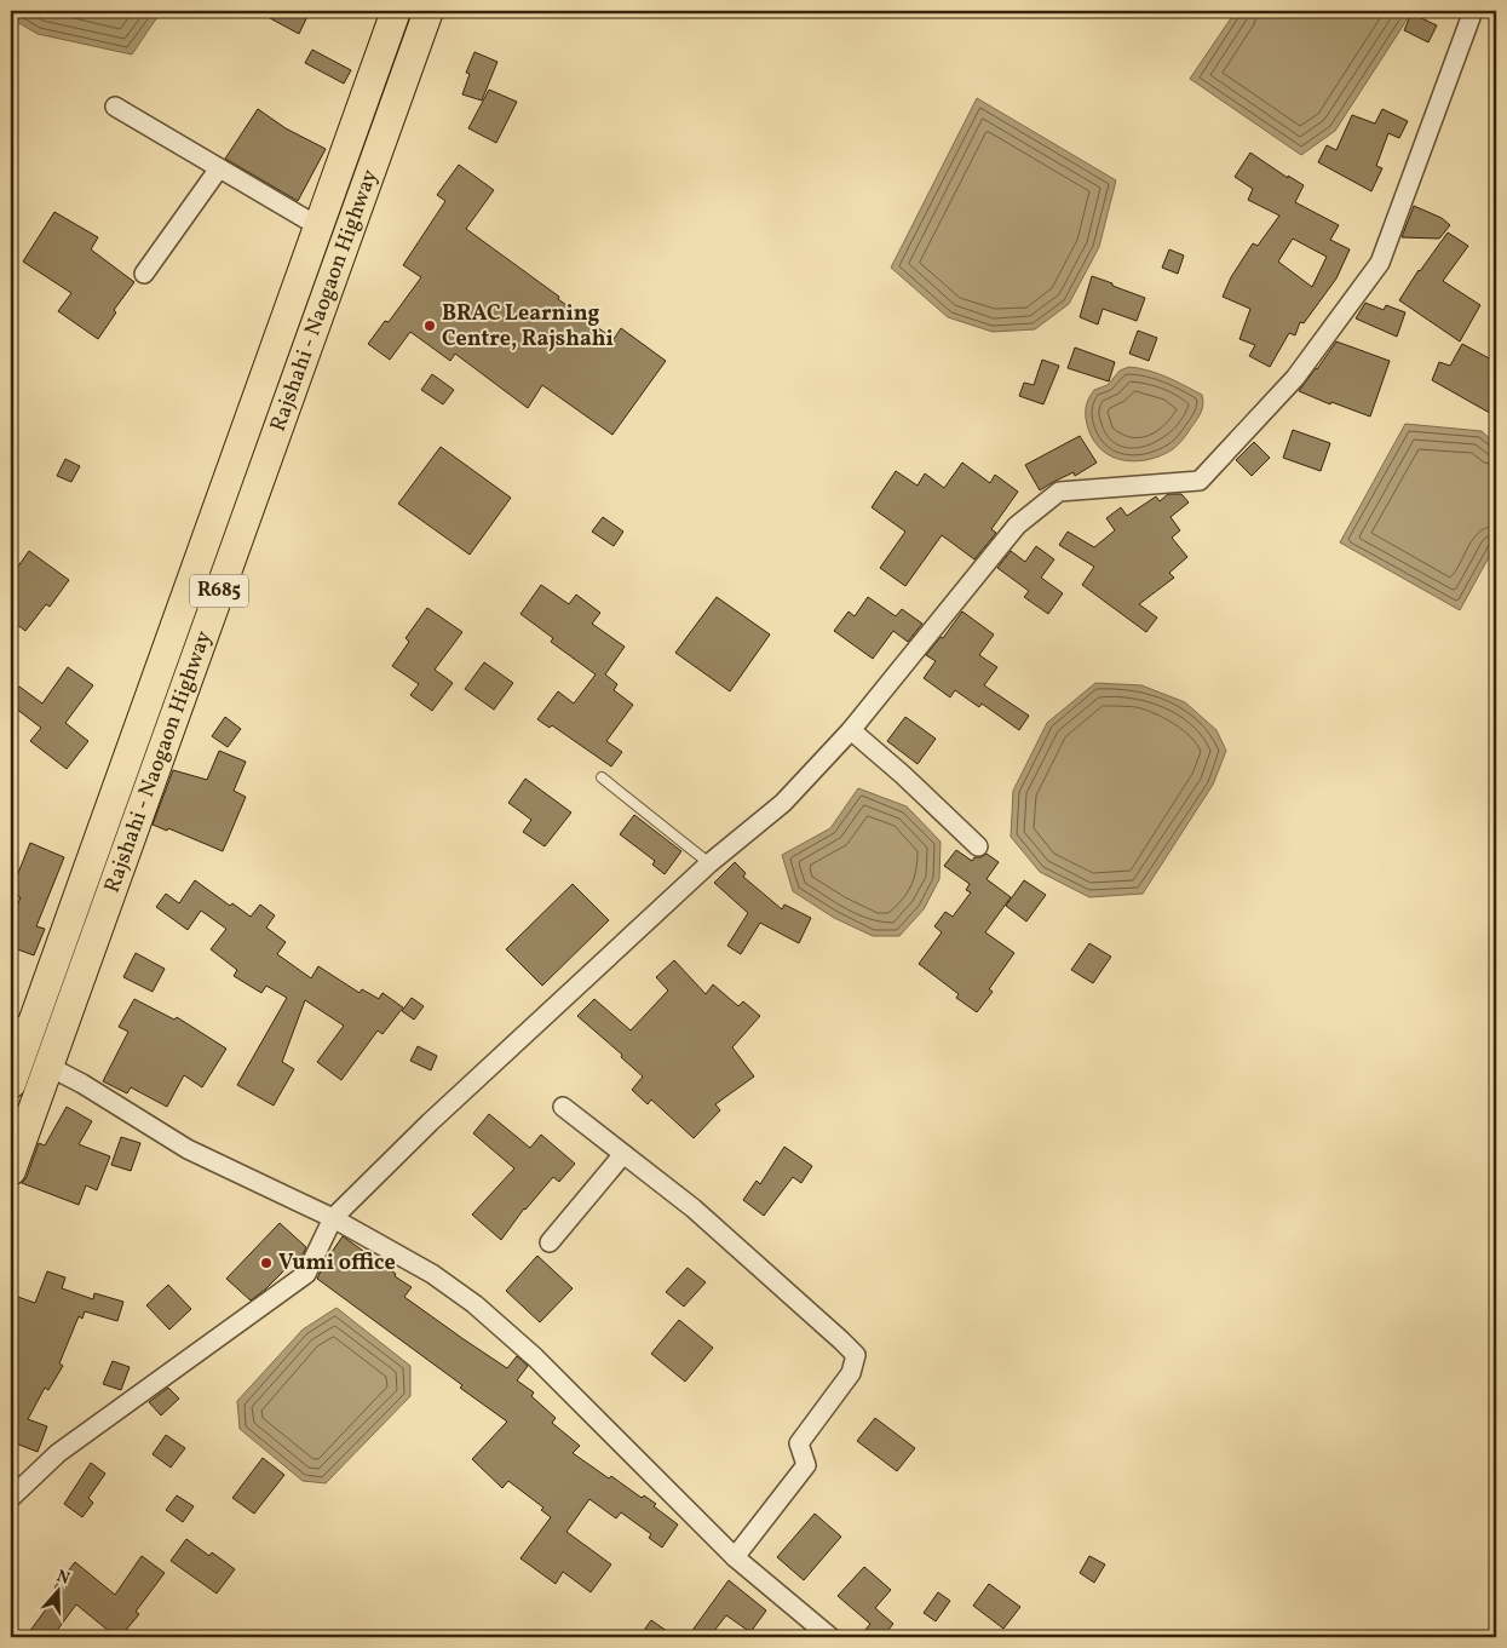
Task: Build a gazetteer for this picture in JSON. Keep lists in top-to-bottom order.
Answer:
{
  "streets": {
    "main road": ["Rajshahi - Naogaon Highway", "R685"]
  },
  "places": ["BRAC Learning Centre, Rajshahi", "Vumi office"],
  "north": "top"
}
